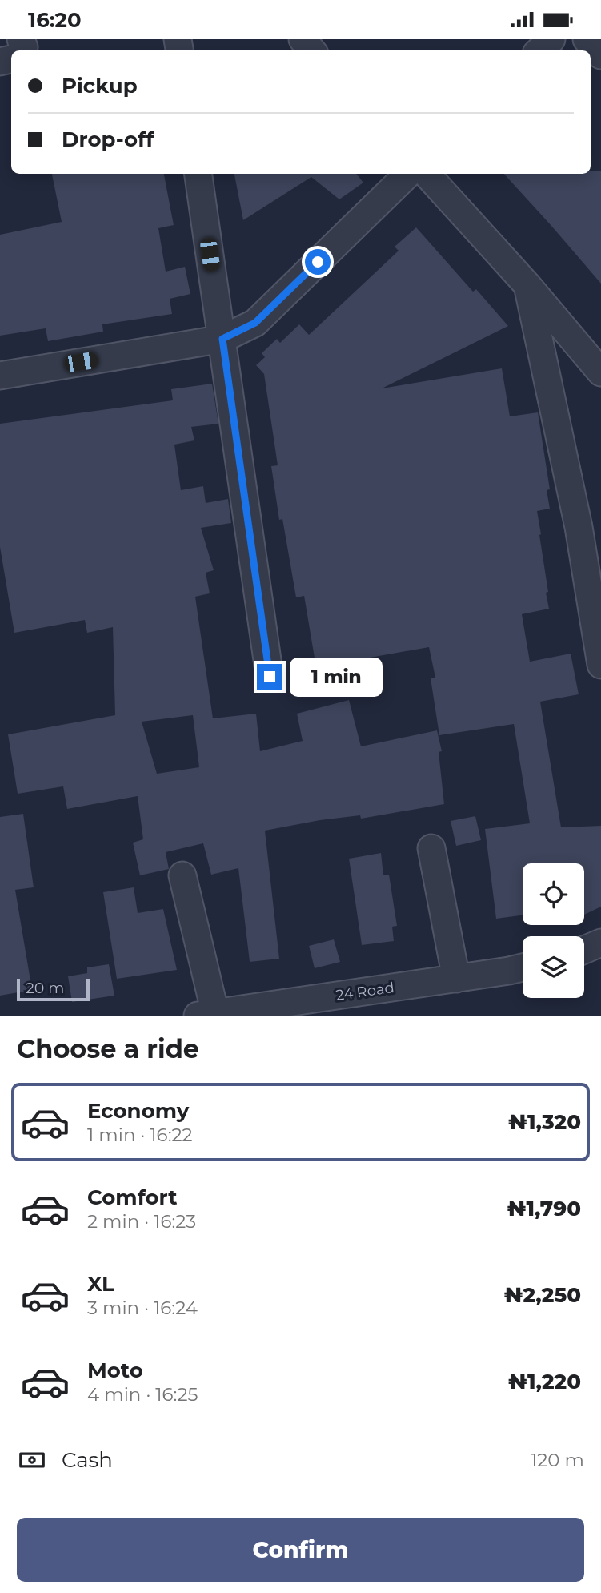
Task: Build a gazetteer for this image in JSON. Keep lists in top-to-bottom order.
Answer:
{
  "streets": {
    "street": ["24 Road"]
  },
  "scale_bar": "20 m",
  "page": {
    "status": "16:20",
    "banner": ["Pickup", "Drop-off"],
    "bubble": "1 min",
    "scale": "20 m",
    "heading": "Choose a ride",
    "list": [
      {
        "name": "Economy",
        "note": "1 min · 16:22",
        "value": "₦1,320"
      },
      {
        "name": "Comfort",
        "note": "2 min · 16:23",
        "value": "₦1,790"
      },
      {
        "name": "XL",
        "note": "3 min · 16:24",
        "value": "₦2,250"
      },
      {
        "name": "Moto",
        "note": "4 min · 16:25",
        "value": "₦1,220"
      }
    ],
    "pay": ["Cash", "120 m"],
    "buttons": "Confirm"
  }
}
